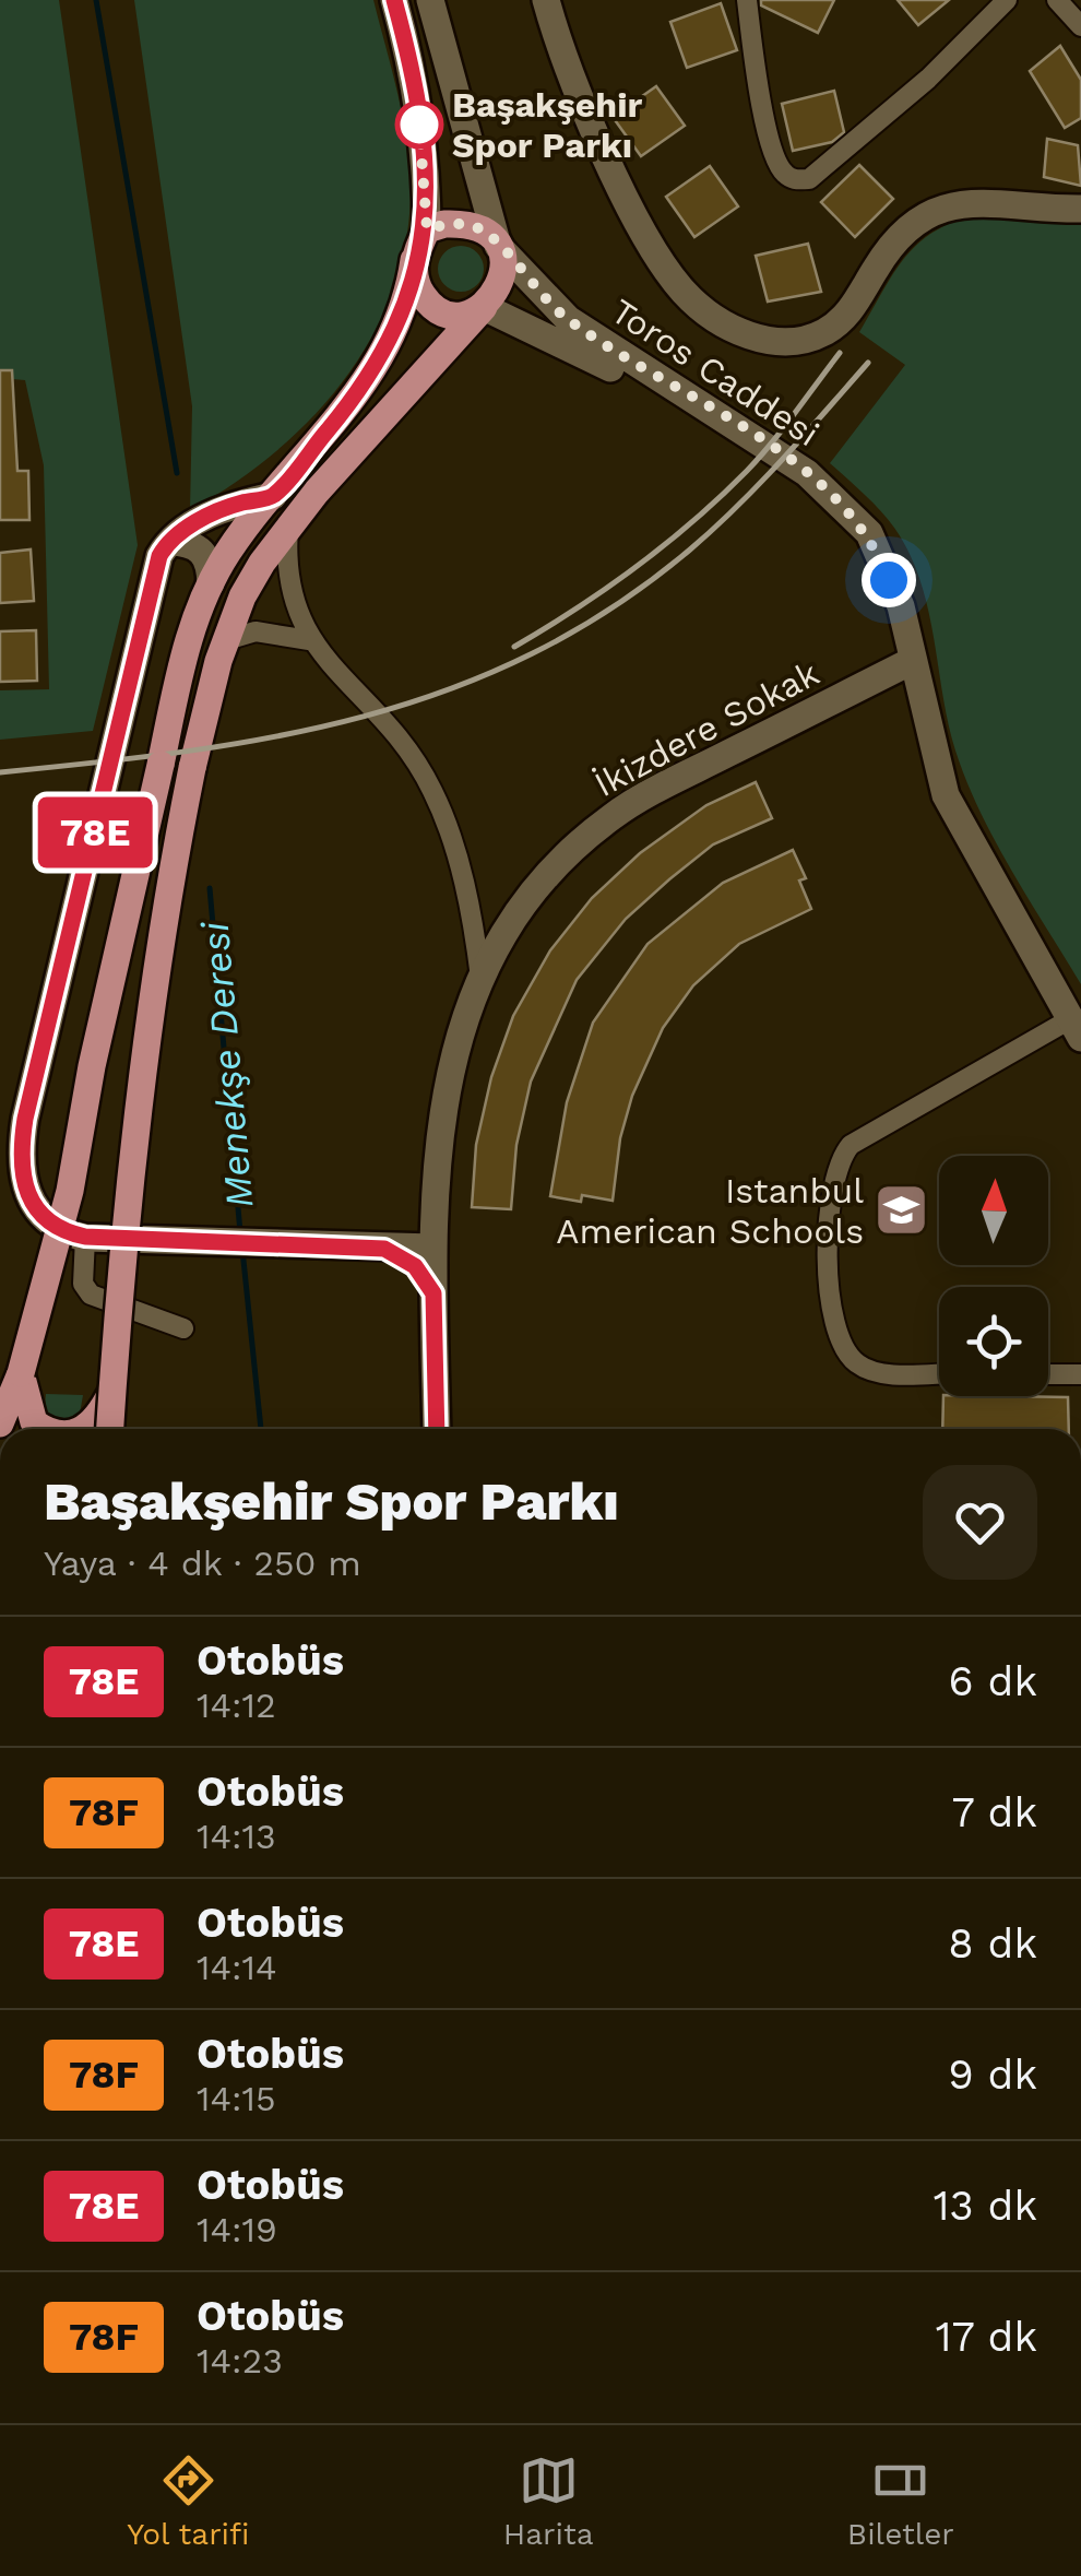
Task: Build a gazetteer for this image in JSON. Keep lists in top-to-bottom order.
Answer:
{
  "streets": {
    "street": ["Toros Caddesi", "İkizdere Sokak"]
  },
  "crossings": [
    ["Toros Caddesi", "İkizdere Sokak"]
  ],
  "water": ["Menekşe Deresi"],
  "places": {
    "other": ["Başakşehir Spor Parkı"],
    "school or university": ["Istanbul American Schools"]
  },
  "lines": ["bus line 78E"],
  "north": "top",
  "page": {
    "on_map": "78E",
    "heading": ["Başakşehir Spor Parkı", "Yaya · 4 dk · 250 m"],
    "list": [
      {
        "mark": "78E",
        "name": "Otobüs",
        "note": "14:12",
        "value": "6 dk"
      },
      {
        "mark": "78F",
        "name": "Otobüs",
        "note": "14:13",
        "value": "7 dk"
      },
      {
        "mark": "78E",
        "name": "Otobüs",
        "note": "14:14",
        "value": "8 dk"
      },
      {
        "mark": "78F",
        "name": "Otobüs",
        "note": "14:15",
        "value": "9 dk"
      },
      {
        "mark": "78E",
        "name": "Otobüs",
        "note": "14:19",
        "value": "13 dk"
      },
      {
        "mark": "78F",
        "name": "Otobüs",
        "note": "14:23",
        "value": "17 dk"
      }
    ],
    "tabs": ["Yol tarifi", "Harita", "Biletler"]
  }
}
